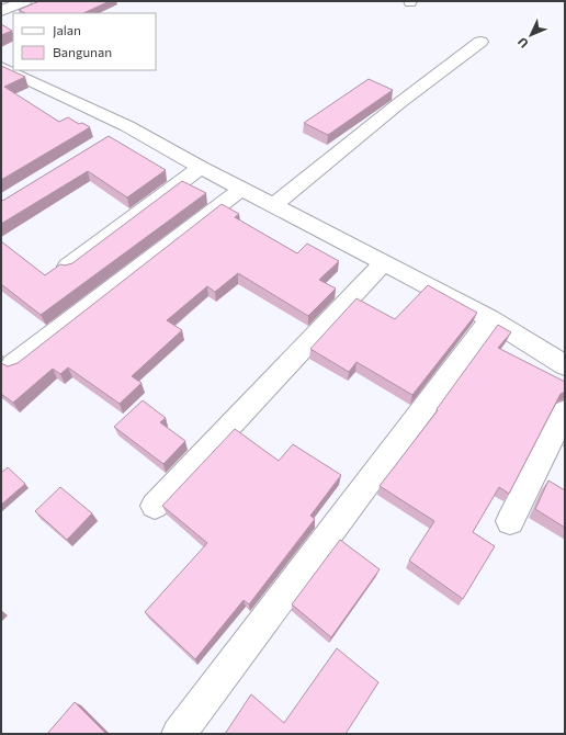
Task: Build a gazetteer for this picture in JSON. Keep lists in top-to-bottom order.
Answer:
{
  "legend": ["Jalan", "Bangunan"],
  "north": "bottom left"
}
